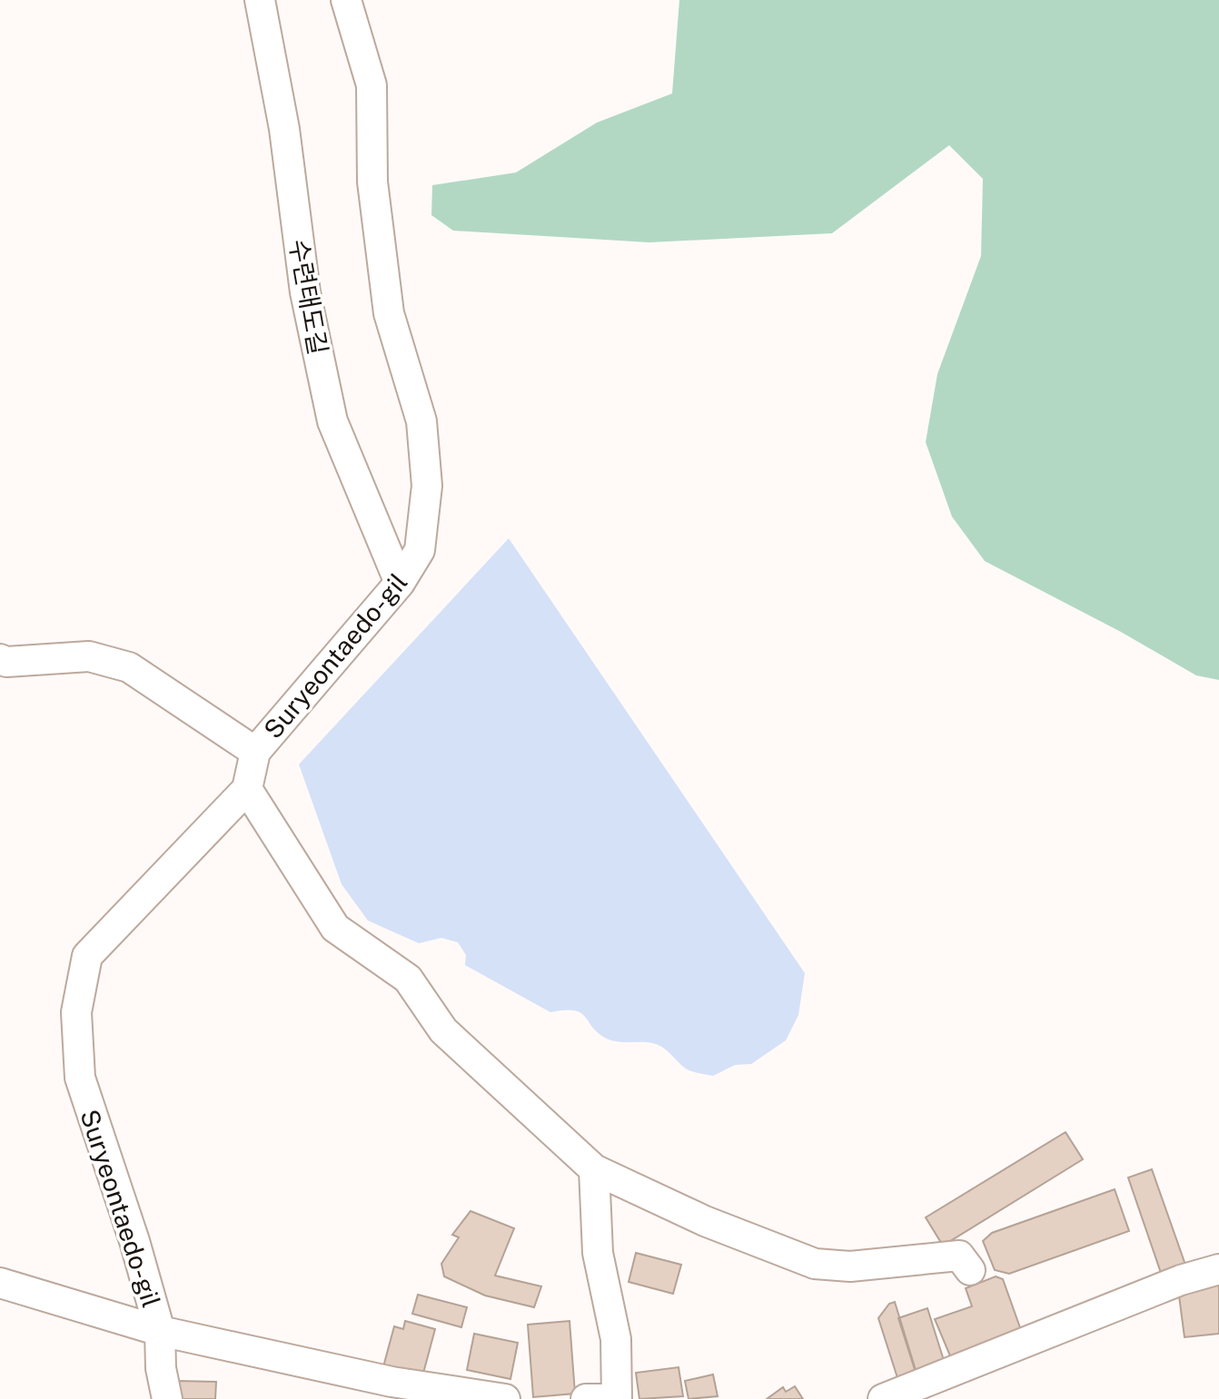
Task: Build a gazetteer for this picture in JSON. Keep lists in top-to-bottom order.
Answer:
{
  "streets": {
    "street": ["수련태도길", "Suryeontaedo-gil"]
  },
  "crossings": [
    ["수련태도길", "Suryeontaedo-gil"]
  ]
}
